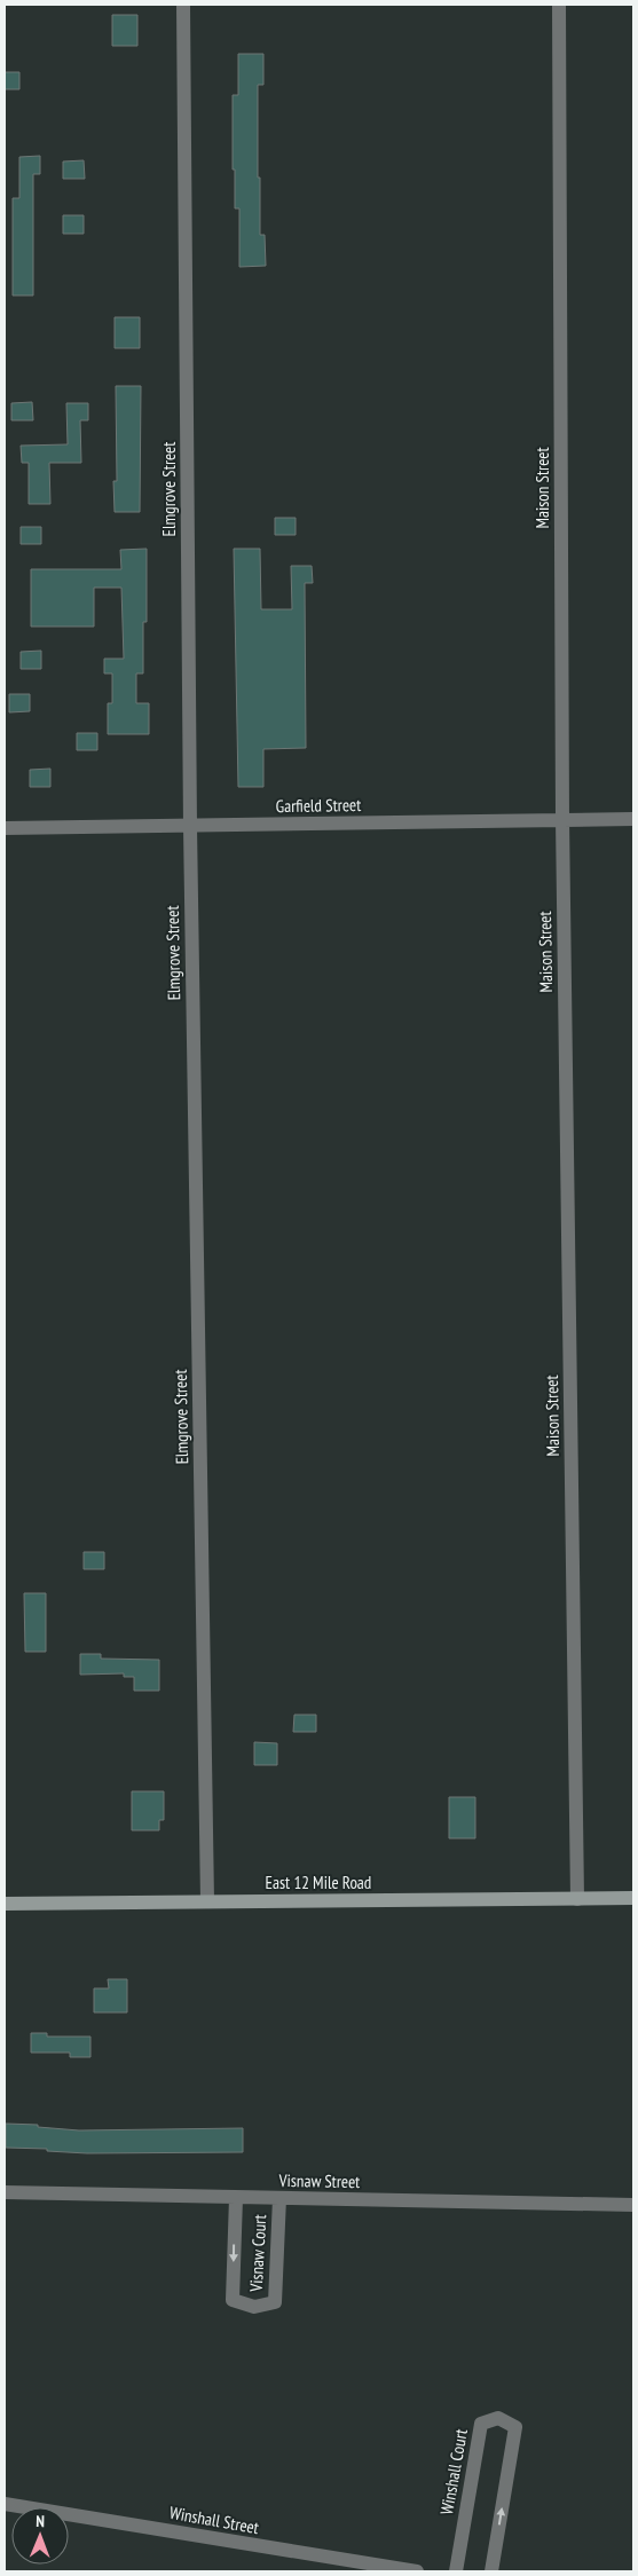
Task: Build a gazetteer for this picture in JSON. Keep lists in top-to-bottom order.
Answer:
{
  "streets": {
    "main road": ["East 12 Mile Road"],
    "street": [
      "Maison Street",
      "Elmgrove Street",
      "Garfield Street",
      "Visnaw Street",
      "Visnaw Court",
      "Winshall Court",
      "Winshall Street"
    ]
  },
  "crossings": [
    ["Maison Street", "Garfield Street"],
    ["Maison Street", "East 12 Mile Road"],
    ["Elmgrove Street", "Garfield Street"],
    ["Elmgrove Street", "East 12 Mile Road"],
    ["Visnaw Street", "Visnaw Court"]
  ],
  "north": "top"
}
